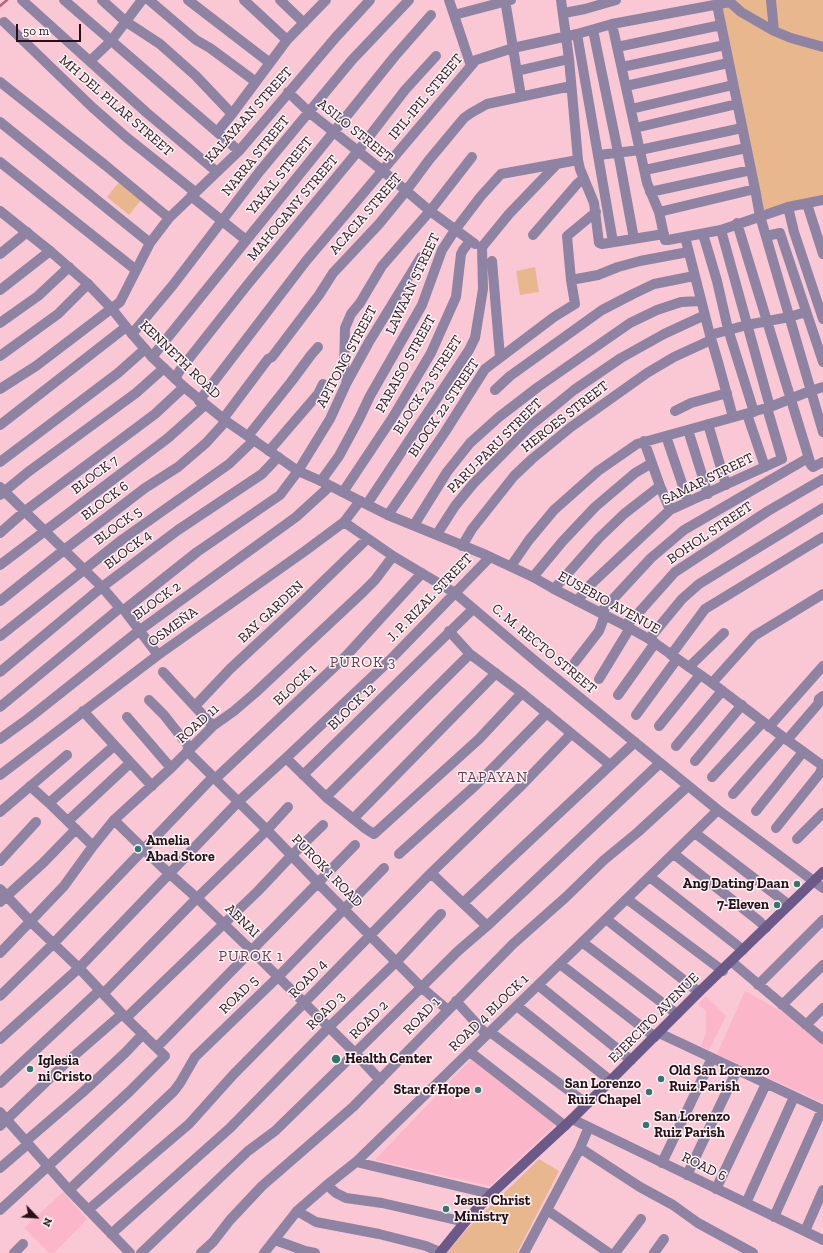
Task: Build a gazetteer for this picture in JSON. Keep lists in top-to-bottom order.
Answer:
{
  "streets": {
    "main road": ["EJERCITO AVENUE"],
    "street": [
      "IPIL-IPIL STREET",
      "MH DEL PILAR STREET",
      "KALAYAAN STREET",
      "ASILO STREET",
      "NARRA STREET",
      "YAKAL STREET",
      "MAHOGANY STREET",
      "ACACIA STREET",
      "LAWAAN STREET",
      "APITONG STREET",
      "KENNETH ROAD",
      "PARAISO STREET",
      "BLOCK 23 STREET",
      "BLOCK 22 STREET",
      "HEROES STREET",
      "PARU-PARU STREET",
      "BLOCK 7",
      "SAMAR STREET",
      "BLOCK 6",
      "BLOCK 5",
      "BOHOL STREET",
      "BLOCK 4",
      "J. P. RIZAL STREET",
      "BLOCK 2",
      "EUSEBIO AVENUE",
      "BAY GARDEN",
      "OSMEÑA",
      "C. M. RECTO STREET",
      "BLOCK 1",
      "BLOCK 12",
      "ROAD 11",
      "PUROK 1 ROAD",
      "ABNAI",
      "ROAD 4",
      "ROAD 5",
      "ROAD 3",
      "ROAD 4 BLOCK 1",
      "ROAD 1",
      "ROAD 2",
      "ROAD 6"
    ]
  },
  "crossings": [
    ["IPIL-IPIL STREET", "ASILO STREET"],
    ["IPIL-IPIL STREET", "KENNETH ROAD"],
    ["IPIL-IPIL STREET", "BLOCK 7"],
    ["MH DEL PILAR STREET", "KALAYAAN STREET"],
    ["MH DEL PILAR STREET", "NARRA STREET"],
    ["MH DEL PILAR STREET", "YAKAL STREET"],
    ["KALAYAAN STREET", "ASILO STREET"],
    ["KALAYAAN STREET", "KENNETH ROAD"],
    ["ASILO STREET", "NARRA STREET"],
    ["ASILO STREET", "YAKAL STREET"],
    ["ASILO STREET", "MAHOGANY STREET"],
    ["ASILO STREET", "ACACIA STREET"],
    ["ASILO STREET", "LAWAAN STREET"],
    ["ASILO STREET", "PARAISO STREET"],
    ["ASILO STREET", "BLOCK 23 STREET"],
    ["NARRA STREET", "KENNETH ROAD"],
    ["YAKAL STREET", "KENNETH ROAD"],
    ["MAHOGANY STREET", "KENNETH ROAD"],
    ["ACACIA STREET", "KENNETH ROAD"],
    ["ACACIA STREET", "BLOCK 6"],
    ["LAWAAN STREET", "KENNETH ROAD"],
    ["APITONG STREET", "KENNETH ROAD"],
    ["KENNETH ROAD", "PARAISO STREET"],
    ["KENNETH ROAD", "BLOCK 23 STREET"],
    ["KENNETH ROAD", "BLOCK 7"],
    ["KENNETH ROAD", "BLOCK 6"],
    ["KENNETH ROAD", "BLOCK 5"],
    ["KENNETH ROAD", "BLOCK 4"],
    ["KENNETH ROAD", "BLOCK 2"],
    ["KENNETH ROAD", "EUSEBIO AVENUE"],
    ["KENNETH ROAD", "OSMEÑA"],
    ["BLOCK 23 STREET", "EUSEBIO AVENUE"],
    ["BLOCK 23 STREET", "OSMEÑA"],
    ["BLOCK 22 STREET", "EUSEBIO AVENUE"],
    ["HEROES STREET", "EUSEBIO AVENUE"],
    ["PARU-PARU STREET", "EUSEBIO AVENUE"],
    ["SAMAR STREET", "EUSEBIO AVENUE"],
    ["BOHOL STREET", "EUSEBIO AVENUE"],
    ["J. P. RIZAL STREET", "EUSEBIO AVENUE"],
    ["J. P. RIZAL STREET", "C. M. RECTO STREET"],
    ["J. P. RIZAL STREET", "PUROK 1 ROAD"],
    ["J. P. RIZAL STREET", "ABNAI"],
    ["EUSEBIO AVENUE", "OSMEÑA"],
    ["BAY GARDEN", "C. M. RECTO STREET"],
    ["OSMEÑA", "C. M. RECTO STREET"],
    ["C. M. RECTO STREET", "BLOCK 1"],
    ["C. M. RECTO STREET", "BLOCK 12"],
    ["C. M. RECTO STREET", "ROAD 11"],
    ["C. M. RECTO STREET", "ROAD 4 BLOCK 1"],
    ["C. M. RECTO STREET", "ROAD 1"],
    ["C. M. RECTO STREET", "EJERCITO AVENUE"],
    ["BLOCK 1", "PUROK 1 ROAD"],
    ["BLOCK 1", "ABNAI"],
    ["ROAD 11", "PUROK 1 ROAD"],
    ["ROAD 11", "ABNAI"],
    ["PUROK 1 ROAD", "ROAD 4"],
    ["PUROK 1 ROAD", "ROAD 5"],
    ["PUROK 1 ROAD", "ROAD 3"],
    ["PUROK 1 ROAD", "ROAD 1"],
    ["PUROK 1 ROAD", "ROAD 2"],
    ["ABNAI", "ROAD 4"],
    ["ABNAI", "ROAD 5"],
    ["ABNAI", "ROAD 3"],
    ["ABNAI", "ROAD 1"],
    ["ABNAI", "ROAD 2"],
    ["ROAD 4 BLOCK 1", "ROAD 6"],
    ["EJERCITO AVENUE", "ROAD 6"]
  ],
  "districts": ["PUROK 3", "TAPAYAN", "PUROK 1"],
  "places": [
    "Amelia Abad Store",
    "Ang Dating Daan",
    "7-Eleven",
    "Health Center",
    "Iglesia ni Cristo",
    "Old San Lorenzo Ruiz Parish",
    "Star of Hope",
    "San Lorenzo Ruiz Chapel",
    "San Lorenzo Ruiz Parish",
    "Jesus Christ Ministry"
  ],
  "scale_bar": "50 m",
  "north": "bottom right"
}
